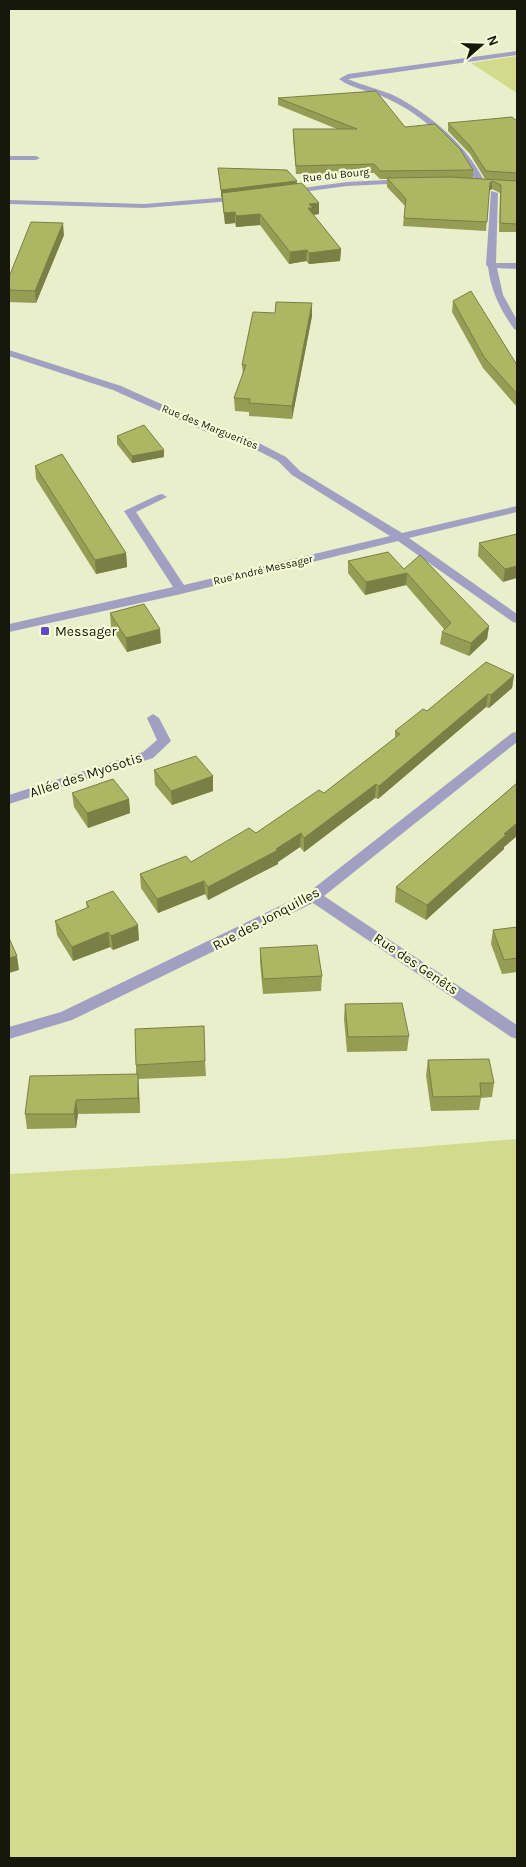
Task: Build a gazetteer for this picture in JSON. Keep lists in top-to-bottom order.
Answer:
{
  "streets": {
    "street": [
      "Rue du Bourg",
      "Rue des Marguerites",
      "Rue André Messager",
      "Allée des Myosotis",
      "Rue des Jonquilles",
      "Rue des Genêts"
    ]
  },
  "crossings": [
    ["Rue des Marguerites", "Rue André Messager"],
    ["Rue des Jonquilles", "Rue des Genêts"]
  ],
  "places": {
    "transit": ["Messager"]
  },
  "north": "right"
}
